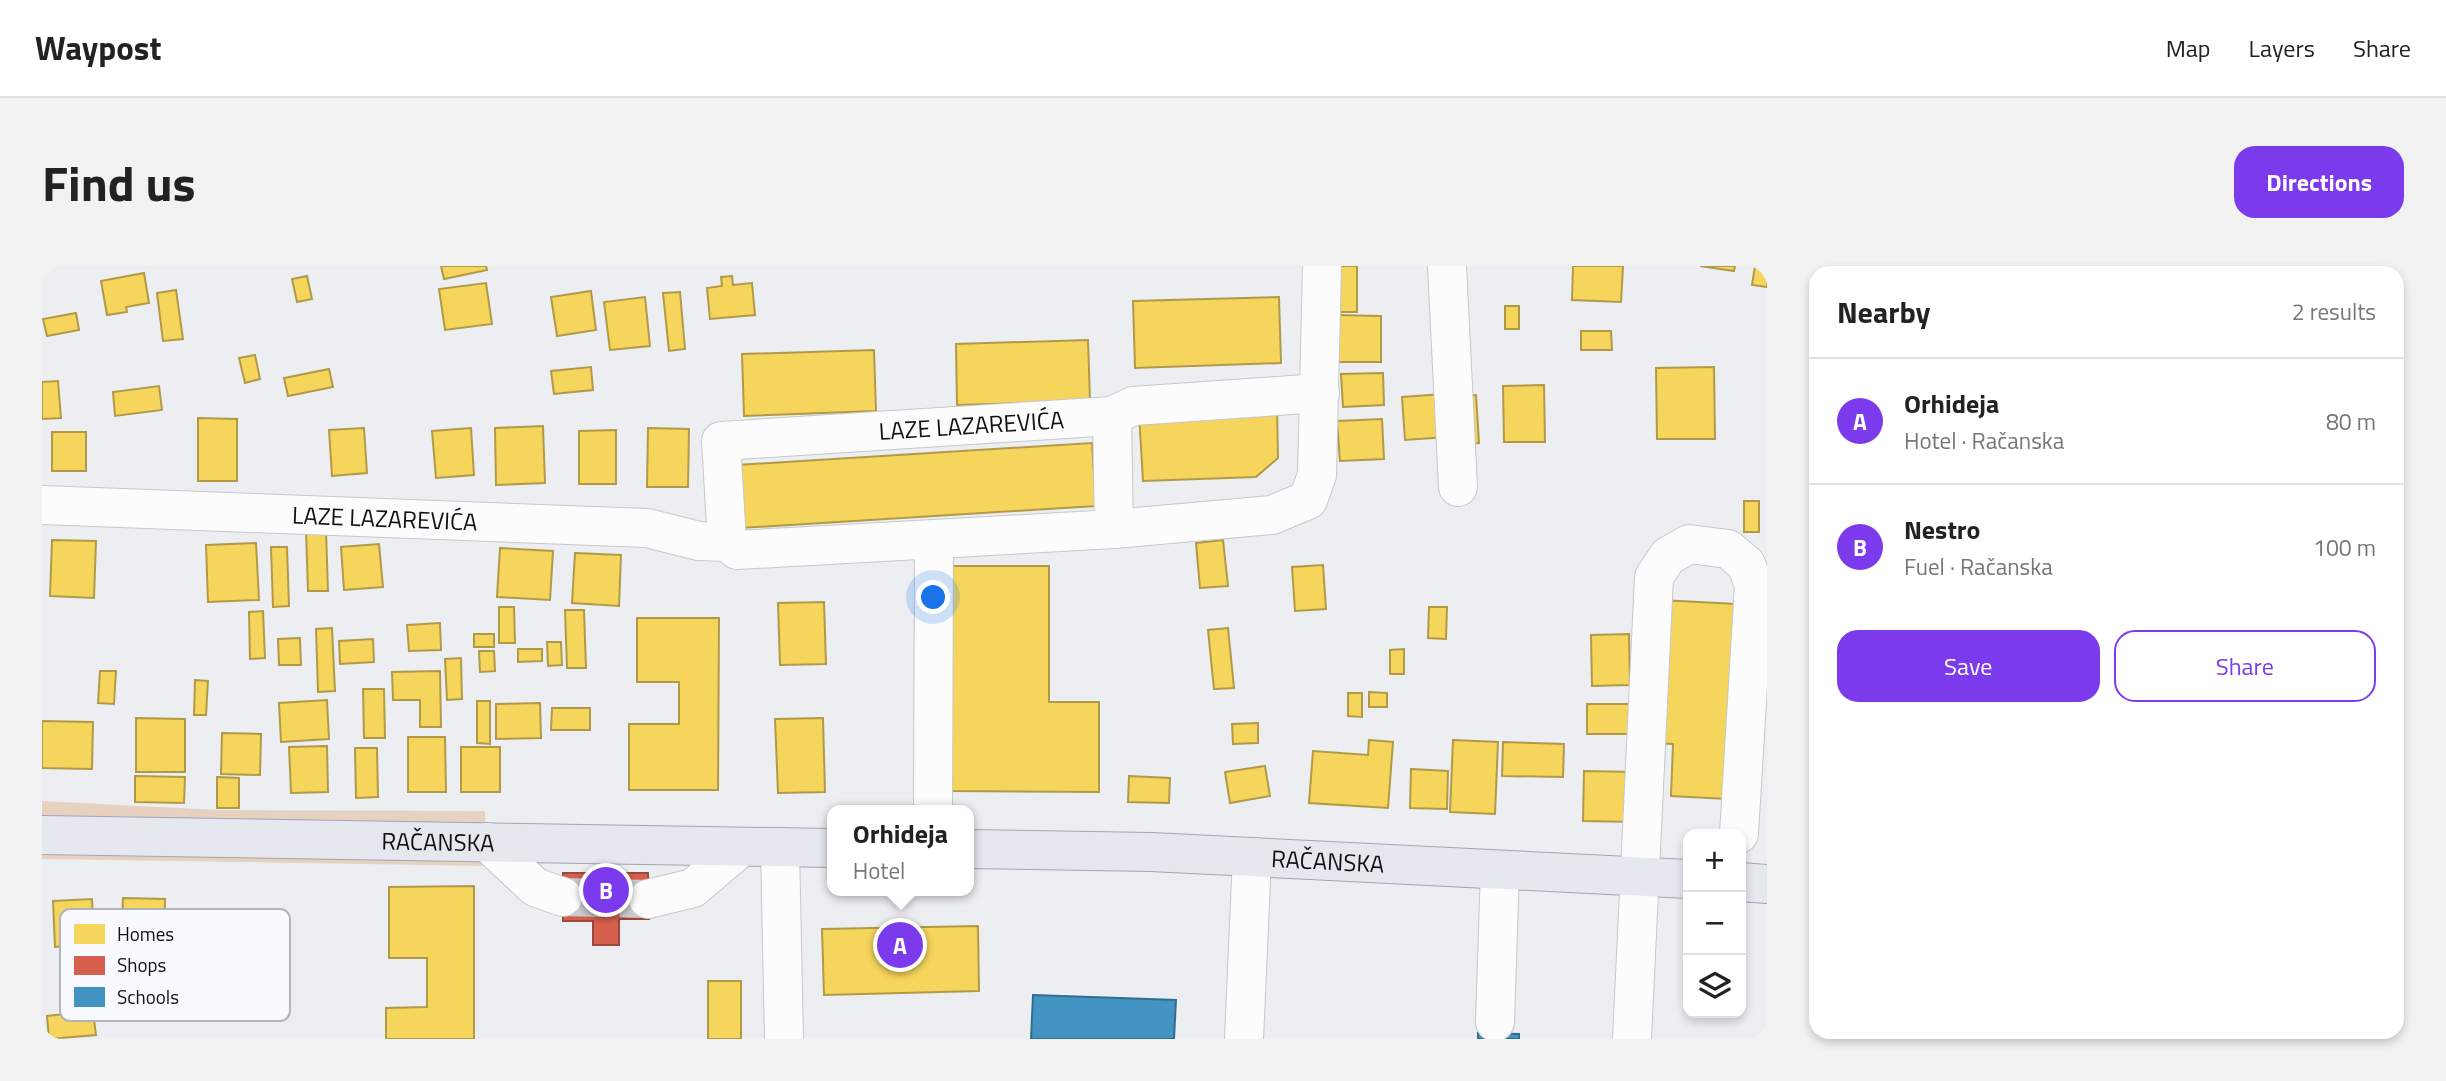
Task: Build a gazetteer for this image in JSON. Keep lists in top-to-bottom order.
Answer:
{
  "streets": {
    "main road": ["RAČANSKA"],
    "street": ["LAZE LAZAREVIĆA"]
  },
  "legend": ["Homes", "Shops", "Schools"],
  "page": {
    "header": "Waypost",
    "nav": ["Map", "Layers", "Share"],
    "title": "Find us",
    "buttons": [
      "Directions",
      ["Save", "Share"]
    ],
    "heading": ["Nearby", "2 results"],
    "list": [
      {
        "mark": "A",
        "name": "Orhideja",
        "note": "Hotel · Račanska",
        "value": "80 m"
      },
      {
        "mark": "B",
        "name": "Nestro",
        "note": "Fuel · Račanska",
        "value": "100 m"
      }
    ],
    "popup": ["Orhideja", "Hotel"],
    "map_buttons": ["+", "−"],
    "pins": ["B", "A"]
  }
}
